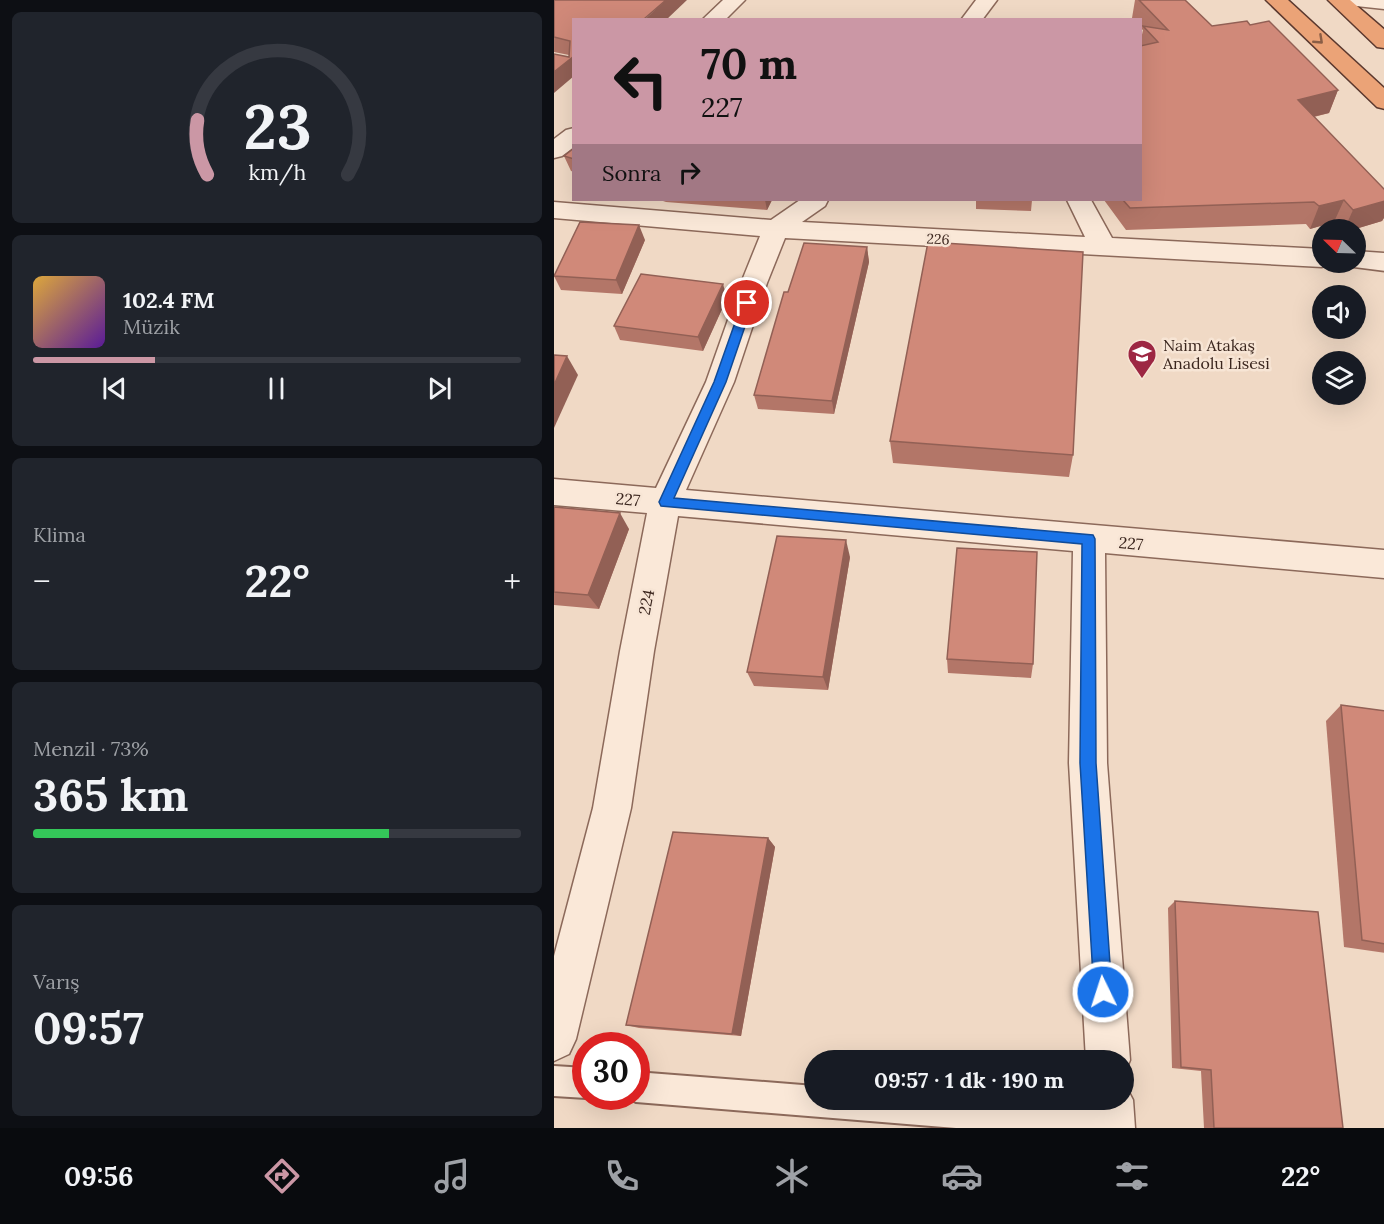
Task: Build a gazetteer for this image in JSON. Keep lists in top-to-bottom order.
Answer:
{
  "streets": {
    "street": ["226", "227", "224"]
  },
  "crossings": [
    ["226", "224"],
    ["227", "224"]
  ],
  "places": {
    "school or university": ["Naim Atakaş Anadolu Lisesi"]
  },
  "north": "top left",
  "page": {
    "turn": ["70 m", "227"],
    "then": "Sonra",
    "song": ["102.4 FM", "Müzik"],
    "tile": [
      "Klima",
      ["Menzil · 73%", "365 km"],
      ["Varış", "09:57"]
    ],
    "heat": ["−", "22°", "+"],
    "limit": "30",
    "trip": "09:57 · 1 dk · 190 m",
    "tabs": ["09:56", "22°"],
    "gauge": ["23", "km/h"]
  }
}
